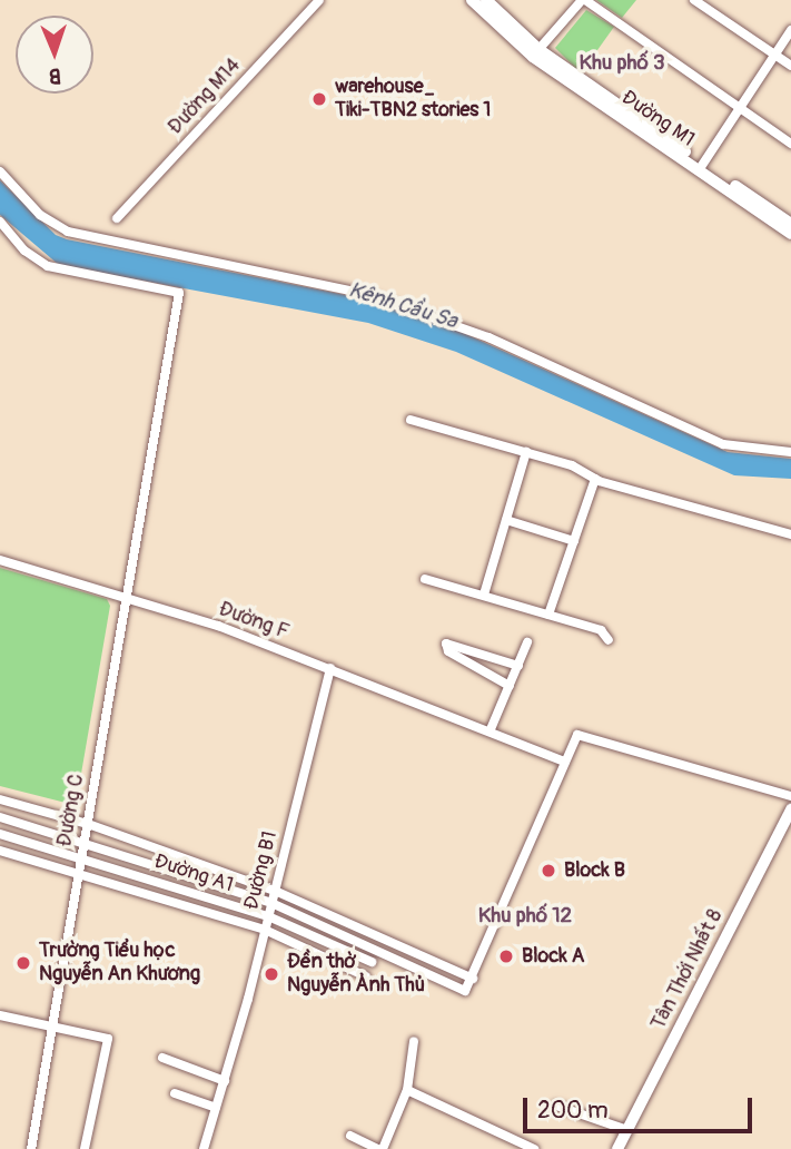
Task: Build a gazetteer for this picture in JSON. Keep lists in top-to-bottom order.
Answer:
{
  "streets": {
    "street": [
      "Đường M14",
      "Đường M1",
      "Đường F",
      "Đường C",
      "Đường B1",
      "Đường A1",
      "Tân Thới Nhất 8"
    ]
  },
  "crossings": [
    ["Đường F", "Đường C"],
    ["Đường F", "Đường B1"],
    ["Đường C", "Đường A1"],
    ["Đường B1", "Đường A1"]
  ],
  "districts": ["Khu phố 3", "Khu phố 12"],
  "water": ["Kênh Cầu Sa"],
  "places": [
    "warehouse_ Tiki-TBN2 stories 1",
    "Block B",
    "Block A",
    "Trường Tiểu học Nguyễn An Khương",
    "Đền thờ Nguyễn Ảnh Thủ"
  ],
  "scale_bar": "200 m",
  "north": "bottom"
}
